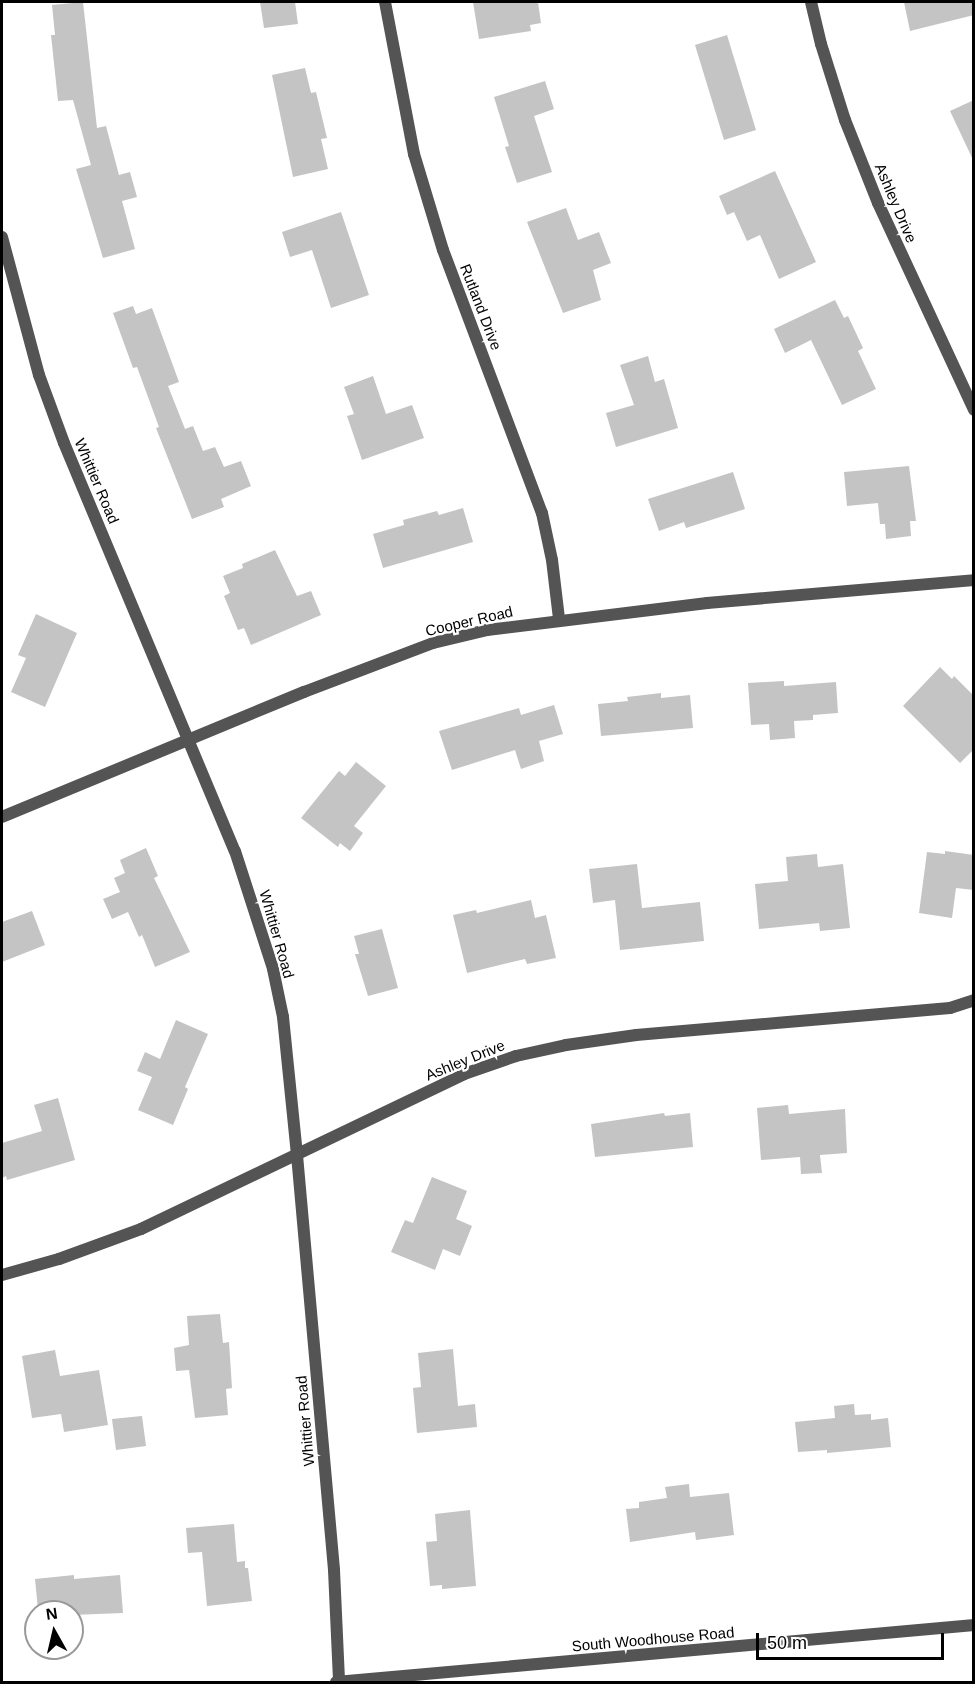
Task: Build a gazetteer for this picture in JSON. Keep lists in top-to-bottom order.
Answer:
{
  "streets": {
    "street": [
      "Ashley Drive",
      "Rutland Drive",
      "Whittier Road",
      "Cooper Road",
      "South Woodhouse Road"
    ]
  },
  "crossings": [
    ["Ashley Drive", "Whittier Road"],
    ["Rutland Drive", "Cooper Road"],
    ["Whittier Road", "Cooper Road"],
    ["Whittier Road", "South Woodhouse Road"]
  ],
  "scale_bar": "50 m",
  "north": "top"
}
